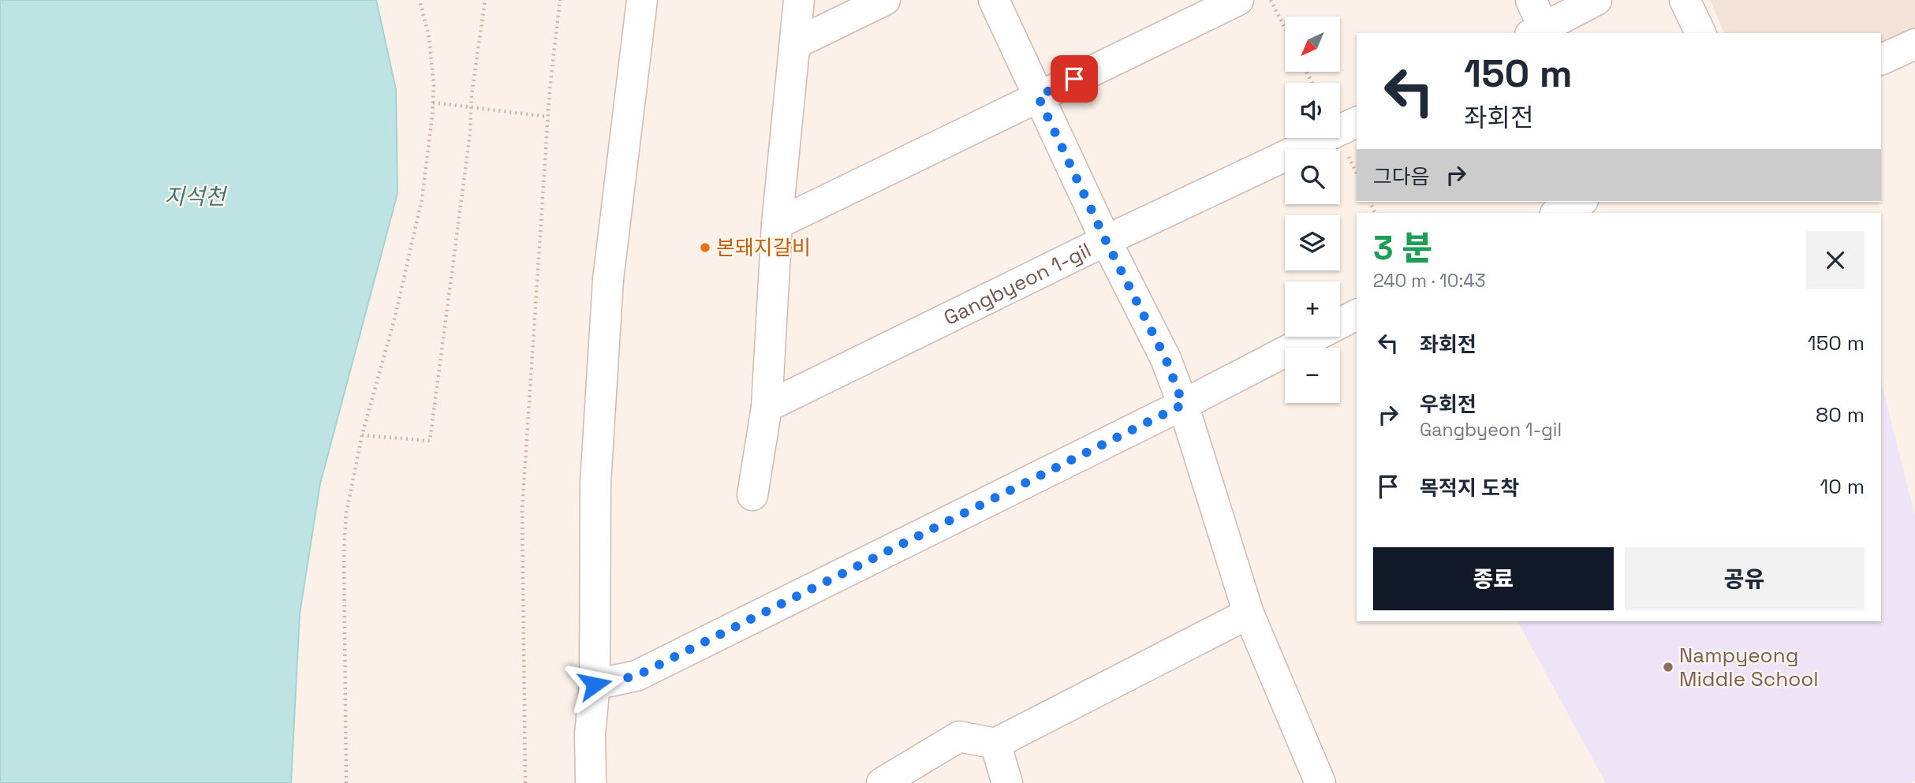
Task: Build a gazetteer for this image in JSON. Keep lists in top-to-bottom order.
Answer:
{
  "streets": {
    "street": ["Gangbyeon 1-gil"]
  },
  "water": ["지석천"],
  "places": ["본돼지갈비", "Nampyeong Middle School"],
  "north": "bottom left",
  "page": {
    "map_buttons": ["+", "−"],
    "turn": ["150 m", "좌회전"],
    "then": "그다음",
    "heading": ["3 분", "240 m · 10:43"],
    "list": [
      {
        "name": "좌회전",
        "value": "150 m"
      },
      {
        "name": "우회전",
        "note": "Gangbyeon 1-gil",
        "value": "80 m"
      },
      {
        "name": "목적지 도착",
        "value": "10 m"
      }
    ],
    "buttons": ["종료", "공유"]
  }
}
